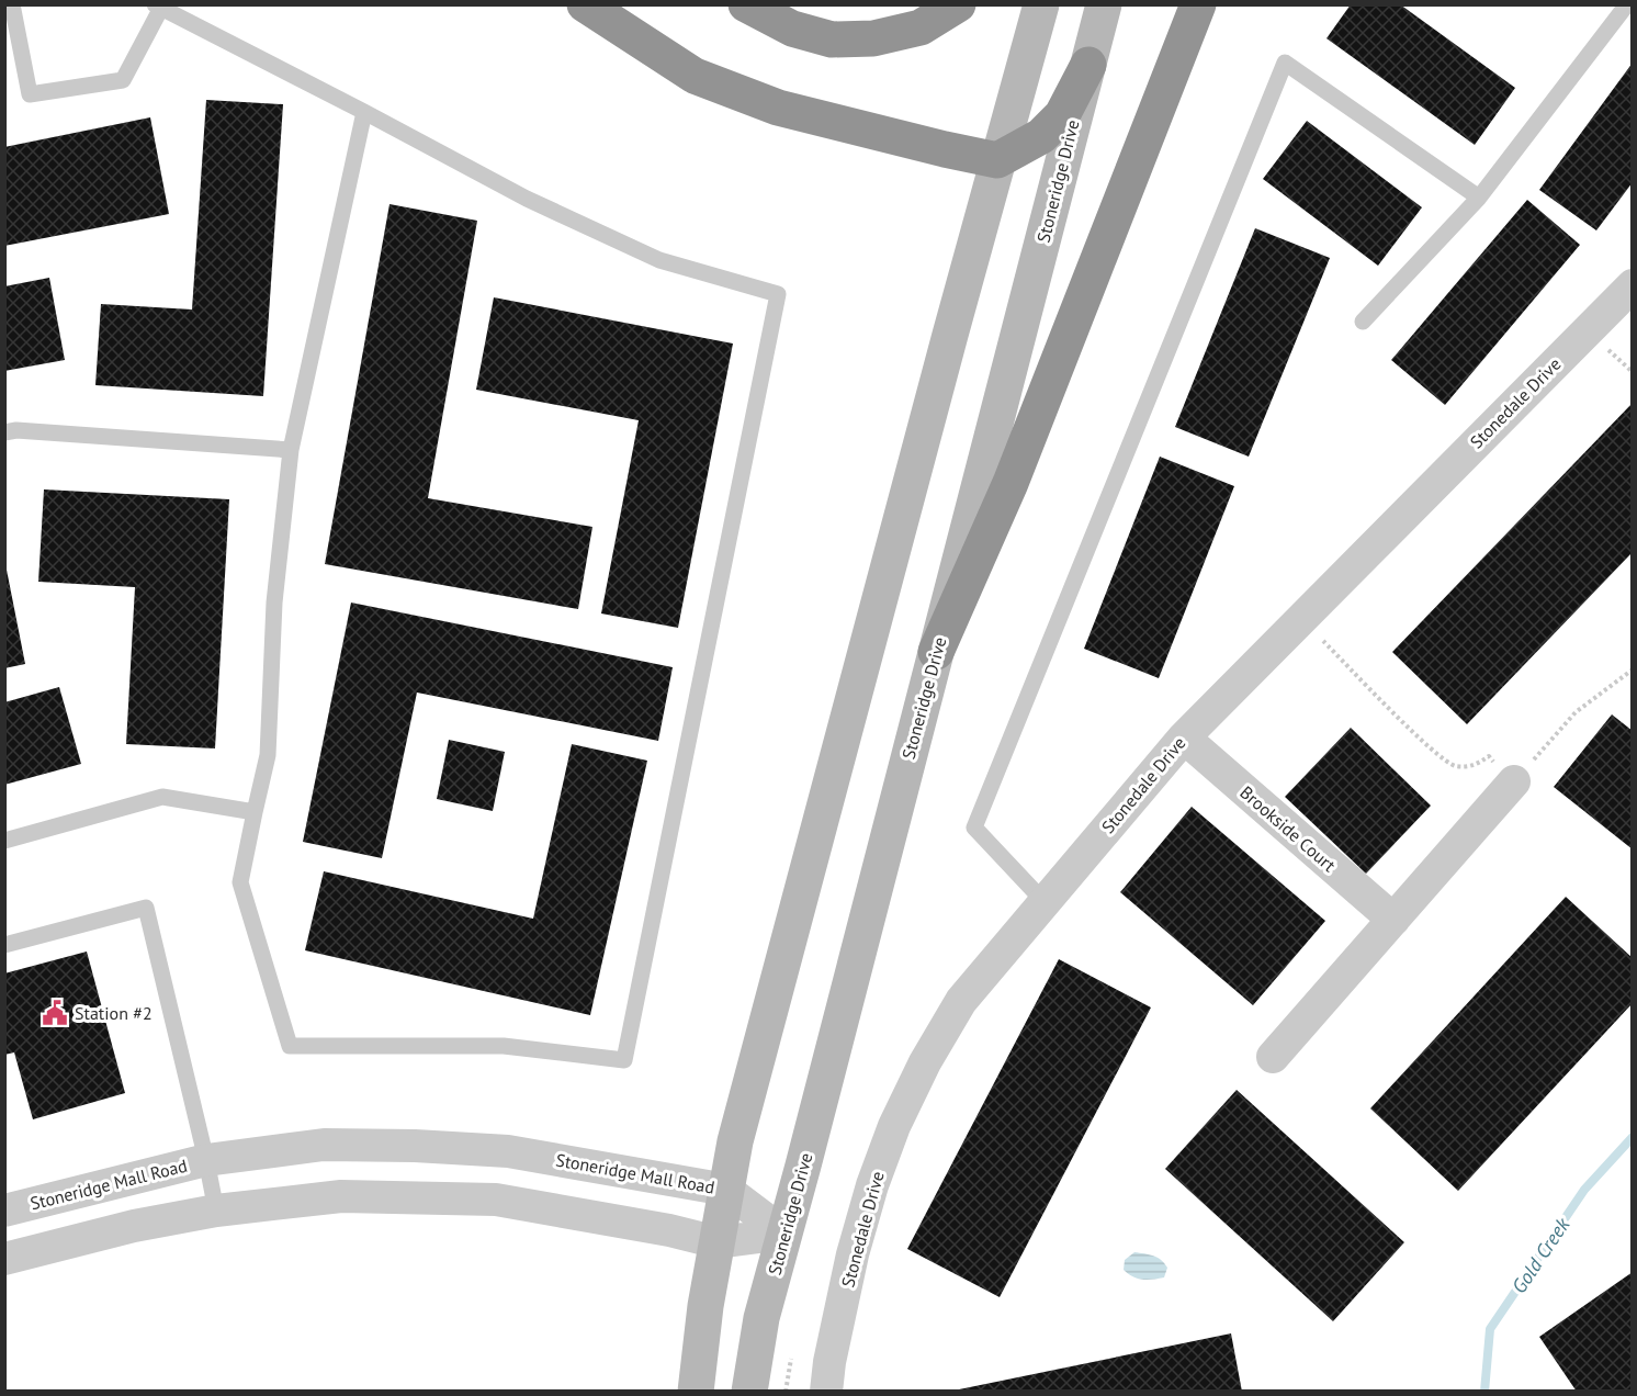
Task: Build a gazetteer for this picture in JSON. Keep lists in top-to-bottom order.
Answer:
{
  "streets": {
    "main road": ["Stoneridge Drive"],
    "street": ["Stonedale Drive", "Brookside Court", "Stoneridge Mall Road"]
  },
  "crossings": [
    ["Stoneridge Drive", "Stoneridge Mall Road"],
    ["Stonedale Drive", "Brookside Court"]
  ],
  "water": ["Gold Creek"],
  "places": {
    "public building": ["Station #2"]
  }
}
